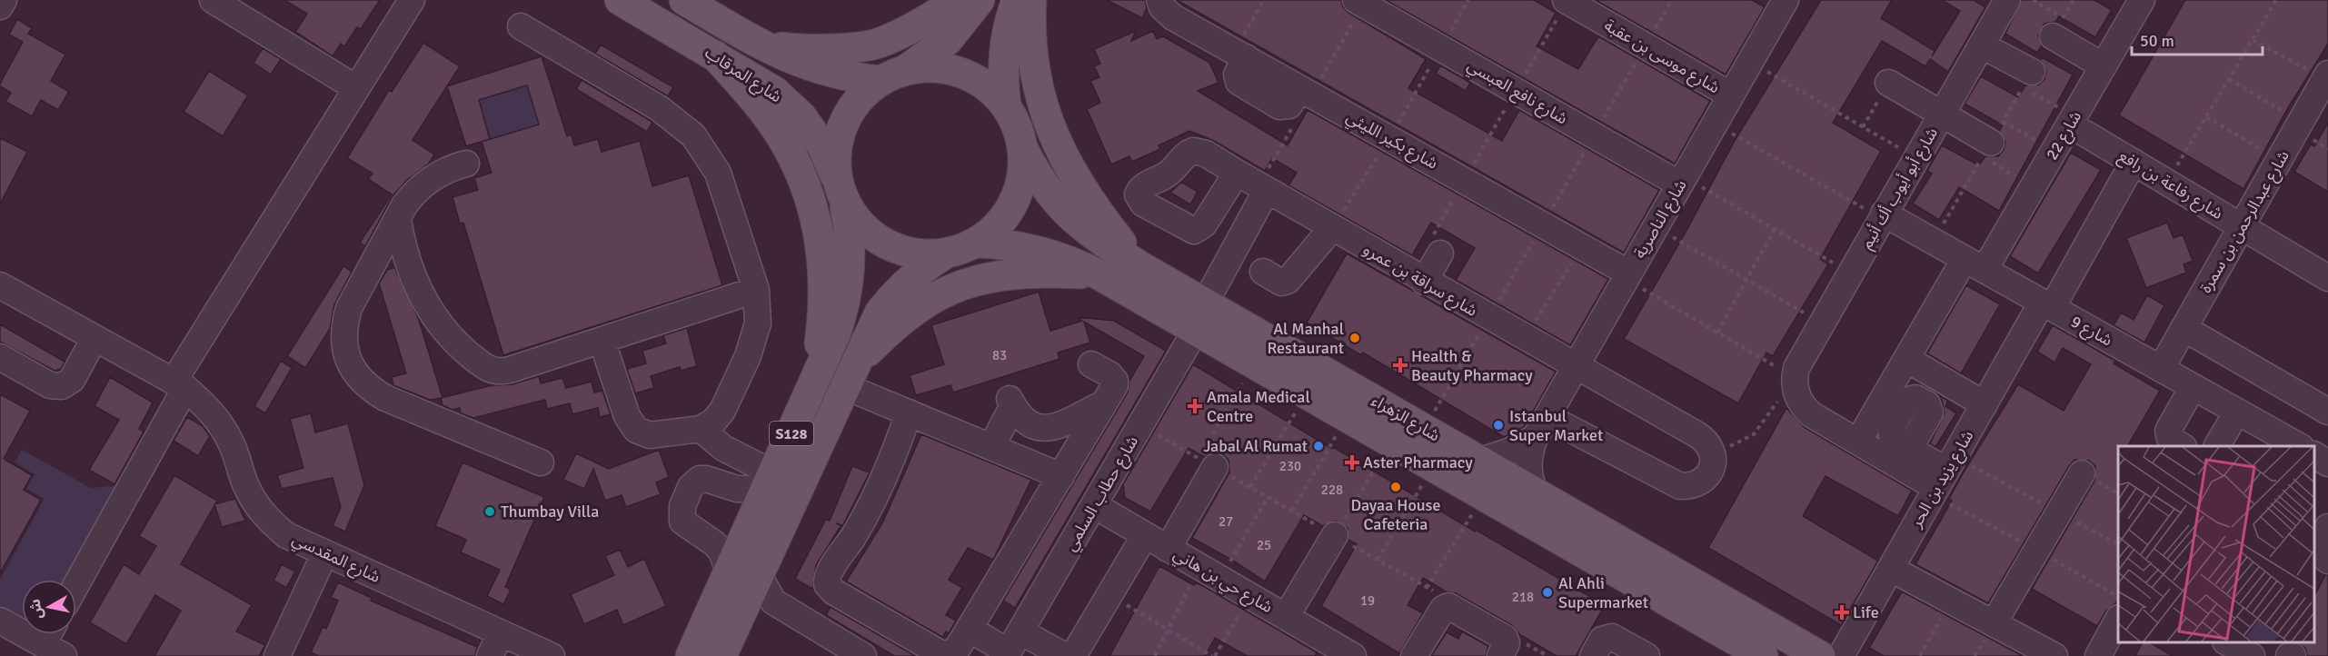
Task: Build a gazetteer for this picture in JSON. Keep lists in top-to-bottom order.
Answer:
{
  "streets": {
    "main road": ["شارع المرقاب", "شارع الزهراء", "S128"],
    "street": [
      "شارع موسى بن عقبة",
      "شارع نافع العبسي",
      "شارع 22",
      "شارع بكير الليثي",
      "شارع رفاعة بن رافع",
      "شارع أبو أيوب أك أنيم",
      "شارع الناصرية",
      "شارع عبدالرحمن بن سمرة",
      "شارع سراقة بن عمرو",
      "شارع 9",
      "شارع يزيد بن الحر",
      "شارع حطاب السلمي",
      "شارع المقدسي",
      "شارع حي بن هاني"
    ]
  },
  "crossings": [
    ["شارع موسى بن عقبة", "شارع الناصرية"],
    ["شارع المرقاب", "شارع الزهراء"],
    ["شارع المرقاب", "S128"],
    ["شارع نافع العبسي", "شارع الناصرية"],
    ["شارع 22", "شارع رفاعة بن رافع"],
    ["شارع 22", "شارع 9"],
    ["شارع بكير الليثي", "شارع الناصرية"],
    ["شارع رفاعة بن رافع", "شارع عبدالرحمن بن سمرة"],
    ["شارع رفاعة بن رافع", "شارع يزيد بن الحر"],
    ["شارع أبو أيوب أك أنيم", "شارع 9"],
    ["شارع الناصرية", "شارع سراقة بن عمرو"],
    ["شارع الناصرية", "شارع الزهراء"],
    ["شارع عبدالرحمن بن سمرة", "شارع 9"],
    ["شارع سراقة بن عمرو", "شارع حطاب السلمي"],
    ["شارع 9", "شارع يزيد بن الحر"],
    ["شارع الزهراء", "S128"],
    ["شارع الزهراء", "شارع حطاب السلمي"],
    ["شارع حطاب السلمي", "شارع حي بن هاني"]
  ],
  "places": {
    "other": [
      "Al Manhal Restaurant",
      "Istanbul Super Market",
      "Jabal Al Rumat",
      "Dayaa House Cafeteria",
      "Thumbay Villa",
      "Al Ahli Supermarket"
    ],
    "health": [
      "Health & Beauty Pharmacy",
      "Amala Medical Centre",
      "Aster Pharmacy",
      "Life"
    ]
  },
  "house_numbers": [
    "83",
    "230",
    "228",
    "27",
    "25",
    "218",
    "19"
  ],
  "scale_bar": "50 m",
  "north": "left"
}
